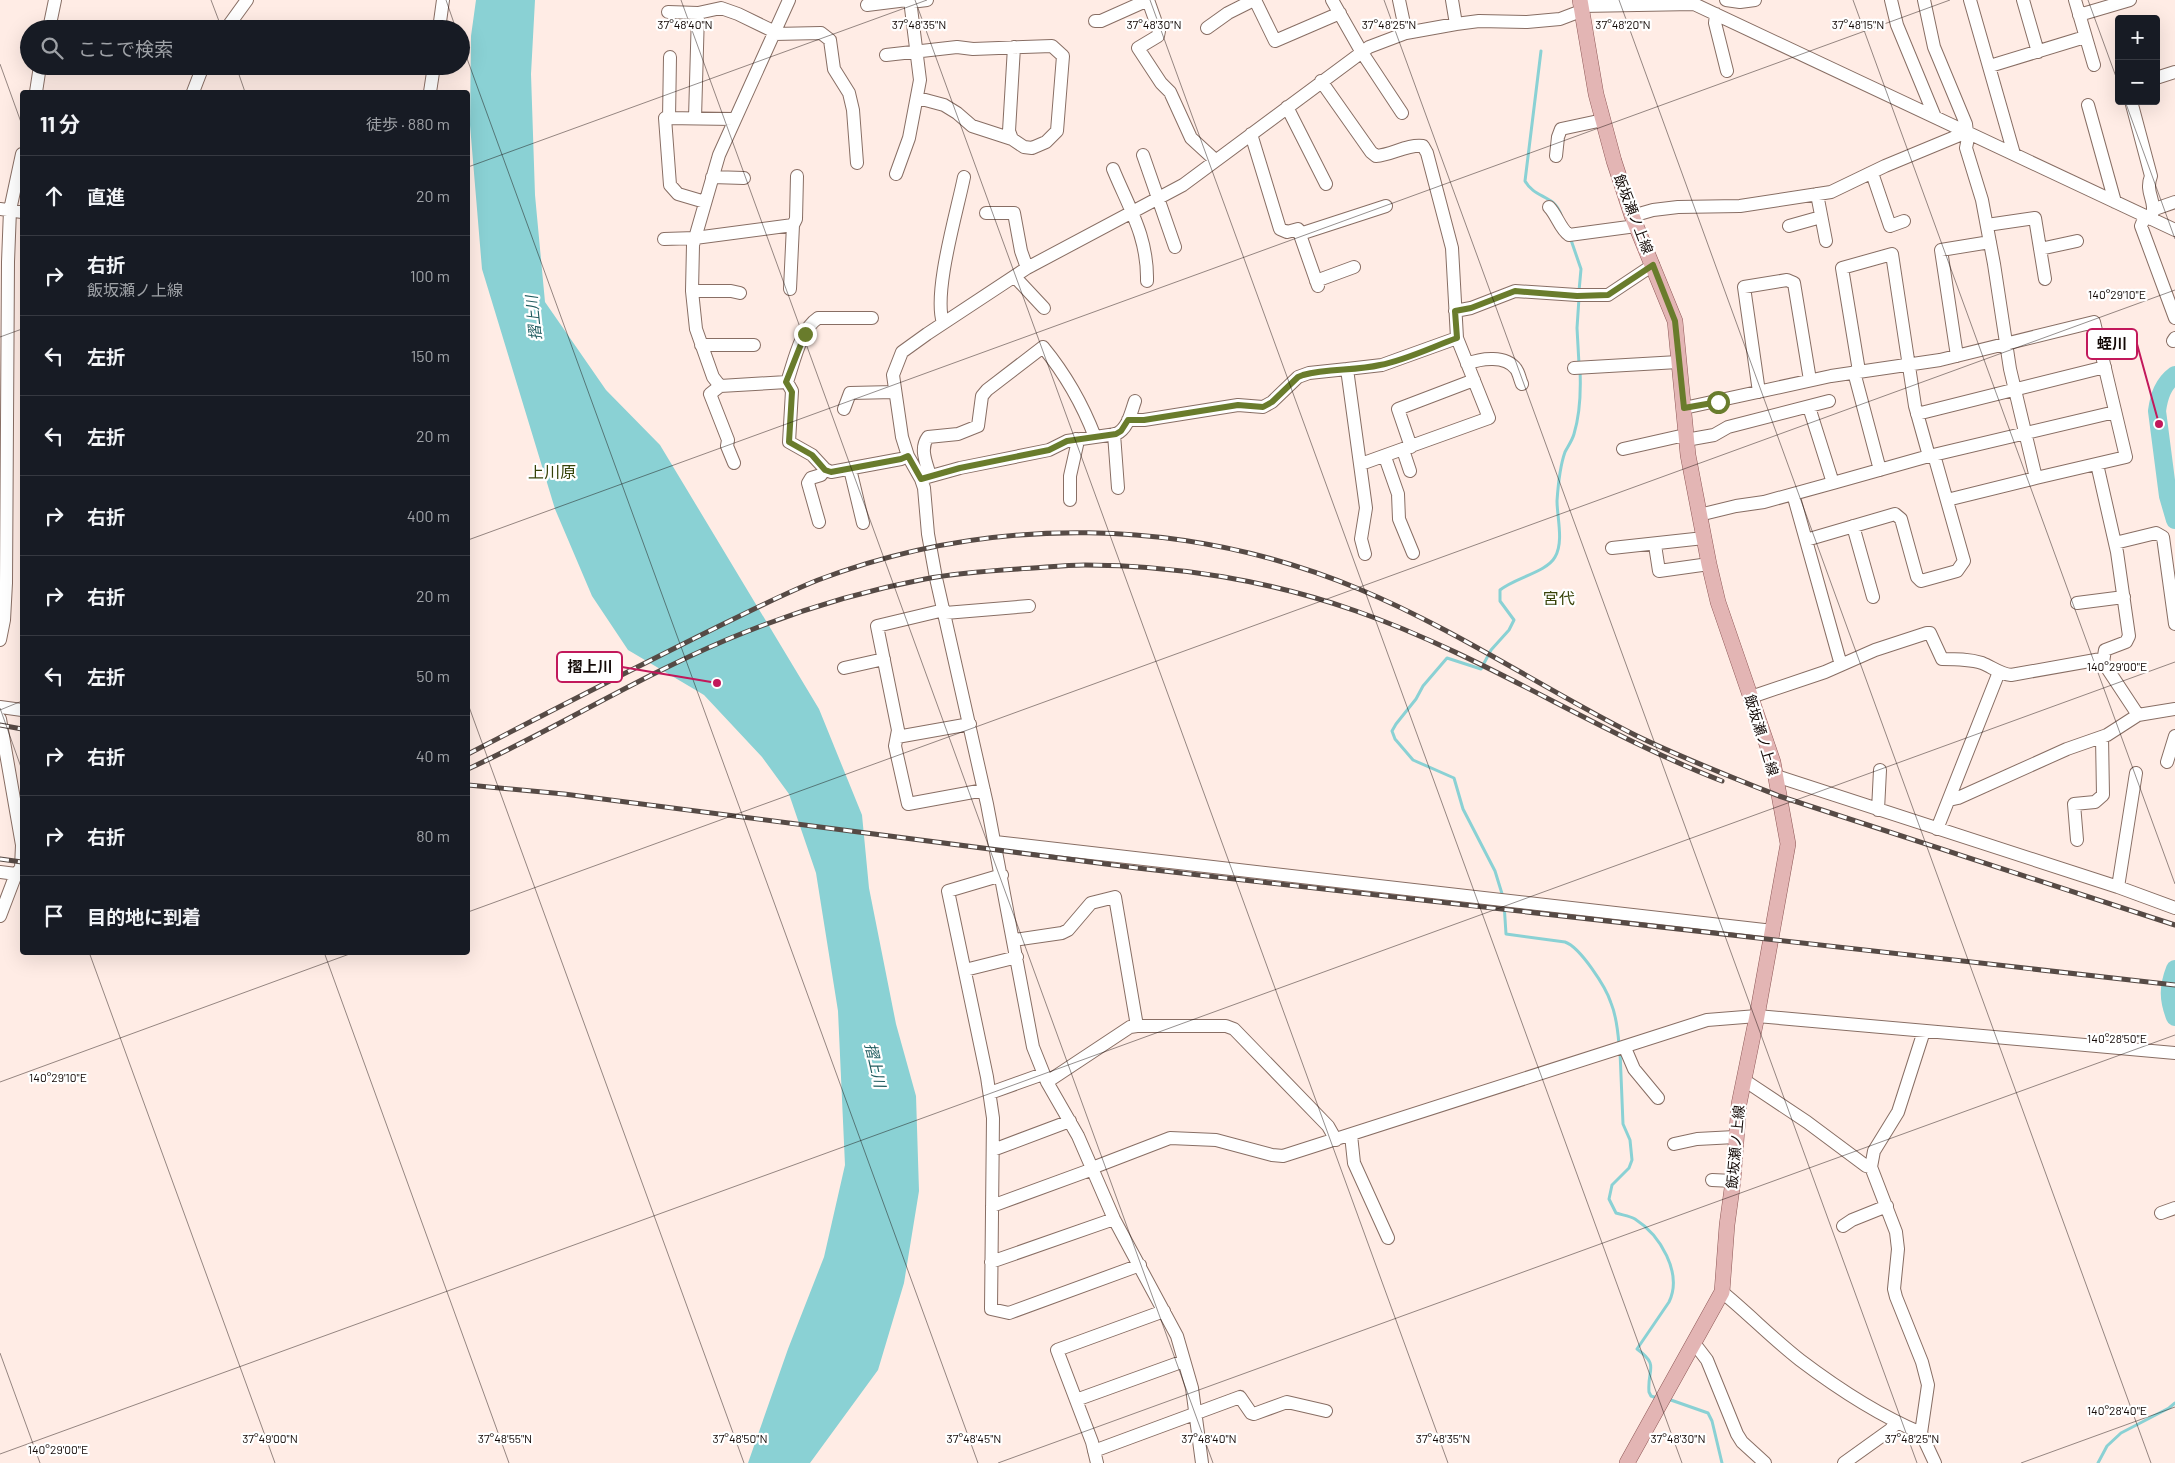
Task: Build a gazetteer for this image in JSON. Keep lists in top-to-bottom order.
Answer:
{
  "streets": {
    "main road": ["飯坂瀬ノ上線"]
  },
  "districts": ["上川原", "宮代"],
  "water": ["摺上川"],
  "places": ["蛭川", "摺上川"],
  "page": {
    "map_buttons": ["+", "−"],
    "search": "ここで検索",
    "heading": ["11 分", "徒歩 · 880 m"],
    "list": [
      ["直進", "20 m"],
      ["右折", "飯坂瀬ノ上線", "100 m"],
      ["左折", "150 m"],
      ["左折", "20 m"],
      ["右折", "400 m"],
      ["右折", "20 m"],
      ["左折", "50 m"],
      ["右折", "40 m"],
      ["右折", "80 m"],
      "目的地に到着"
    ]
  },
  "coordinates": [
    "37°48'40\"N",
    "37°48'35\"N",
    "37°48'30\"N",
    "37°48'25\"N",
    "37°48'20\"N",
    "37°48'15\"N",
    "140°29'10\"E",
    "140°29'00\"E",
    "140°28'50\"E",
    "140°28'40\"E",
    "37°49'00\"N",
    "37°48'55\"N",
    "37°48'50\"N",
    "37°48'45\"N"
  ]
}
